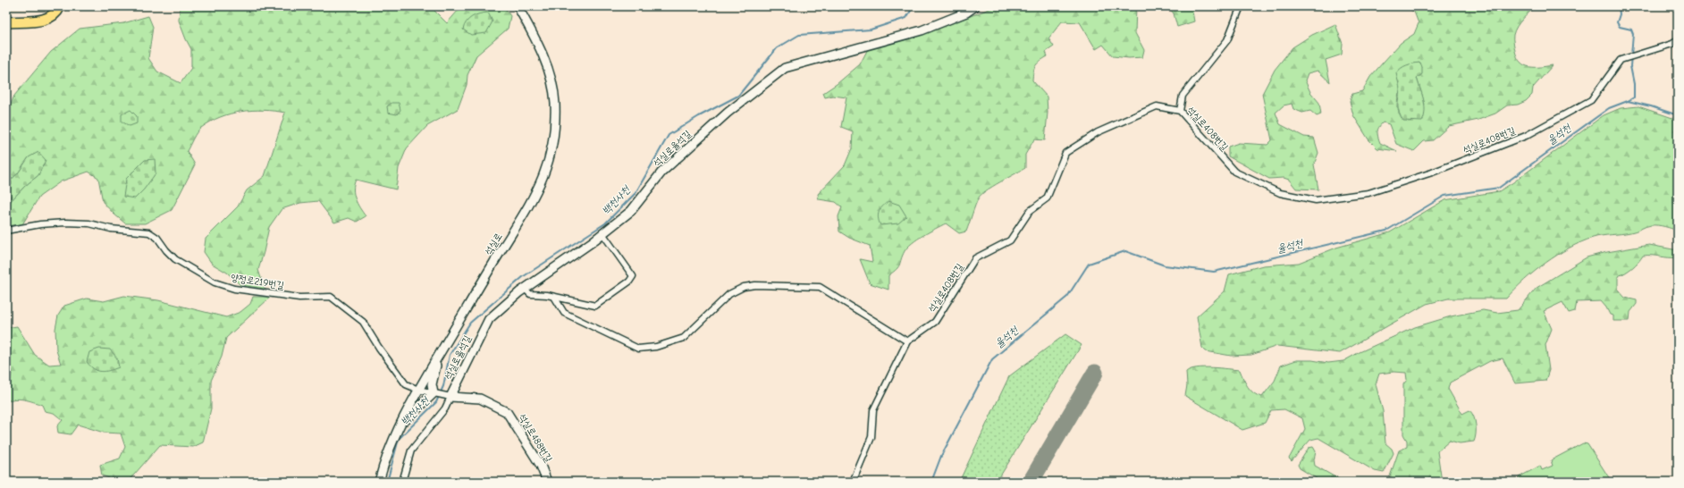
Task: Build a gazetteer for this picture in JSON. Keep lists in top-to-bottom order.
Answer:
{
  "streets": {
    "street": [
      "석실로408번길",
      "석실로율석길",
      "석실로",
      "양정로219번길",
      "석실로488번길"
    ]
  },
  "crossings": [
    ["석실로율석길", "석실로488번길"],
    ["석실로", "양정로219번길"],
    ["석실로", "석실로488번길"],
    ["양정로219번길", "석실로488번길"]
  ],
  "water": ["율석천", "백천사천"]
}
